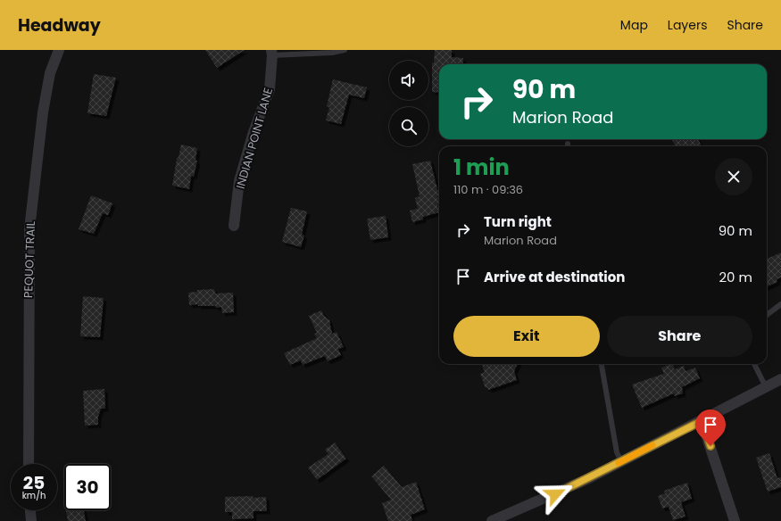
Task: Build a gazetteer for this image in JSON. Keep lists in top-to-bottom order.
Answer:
{
  "streets": {
    "street": ["INDIAN POINT LANE", "PEQUOT TRAIL"]
  },
  "page": {
    "header": "Headway",
    "nav": ["Map", "Layers", "Share"],
    "turn": ["90 m", "Marion Road"],
    "heading": ["1 min", "110 m · 09:36"],
    "list": [
      {
        "name": "Turn right",
        "note": "Marion Road",
        "value": "90 m"
      },
      {
        "name": "Arrive at destination",
        "value": "20 m"
      }
    ],
    "buttons": ["Exit", "Share"],
    "speed": "25 km/h",
    "limit": "30"
  }
}
